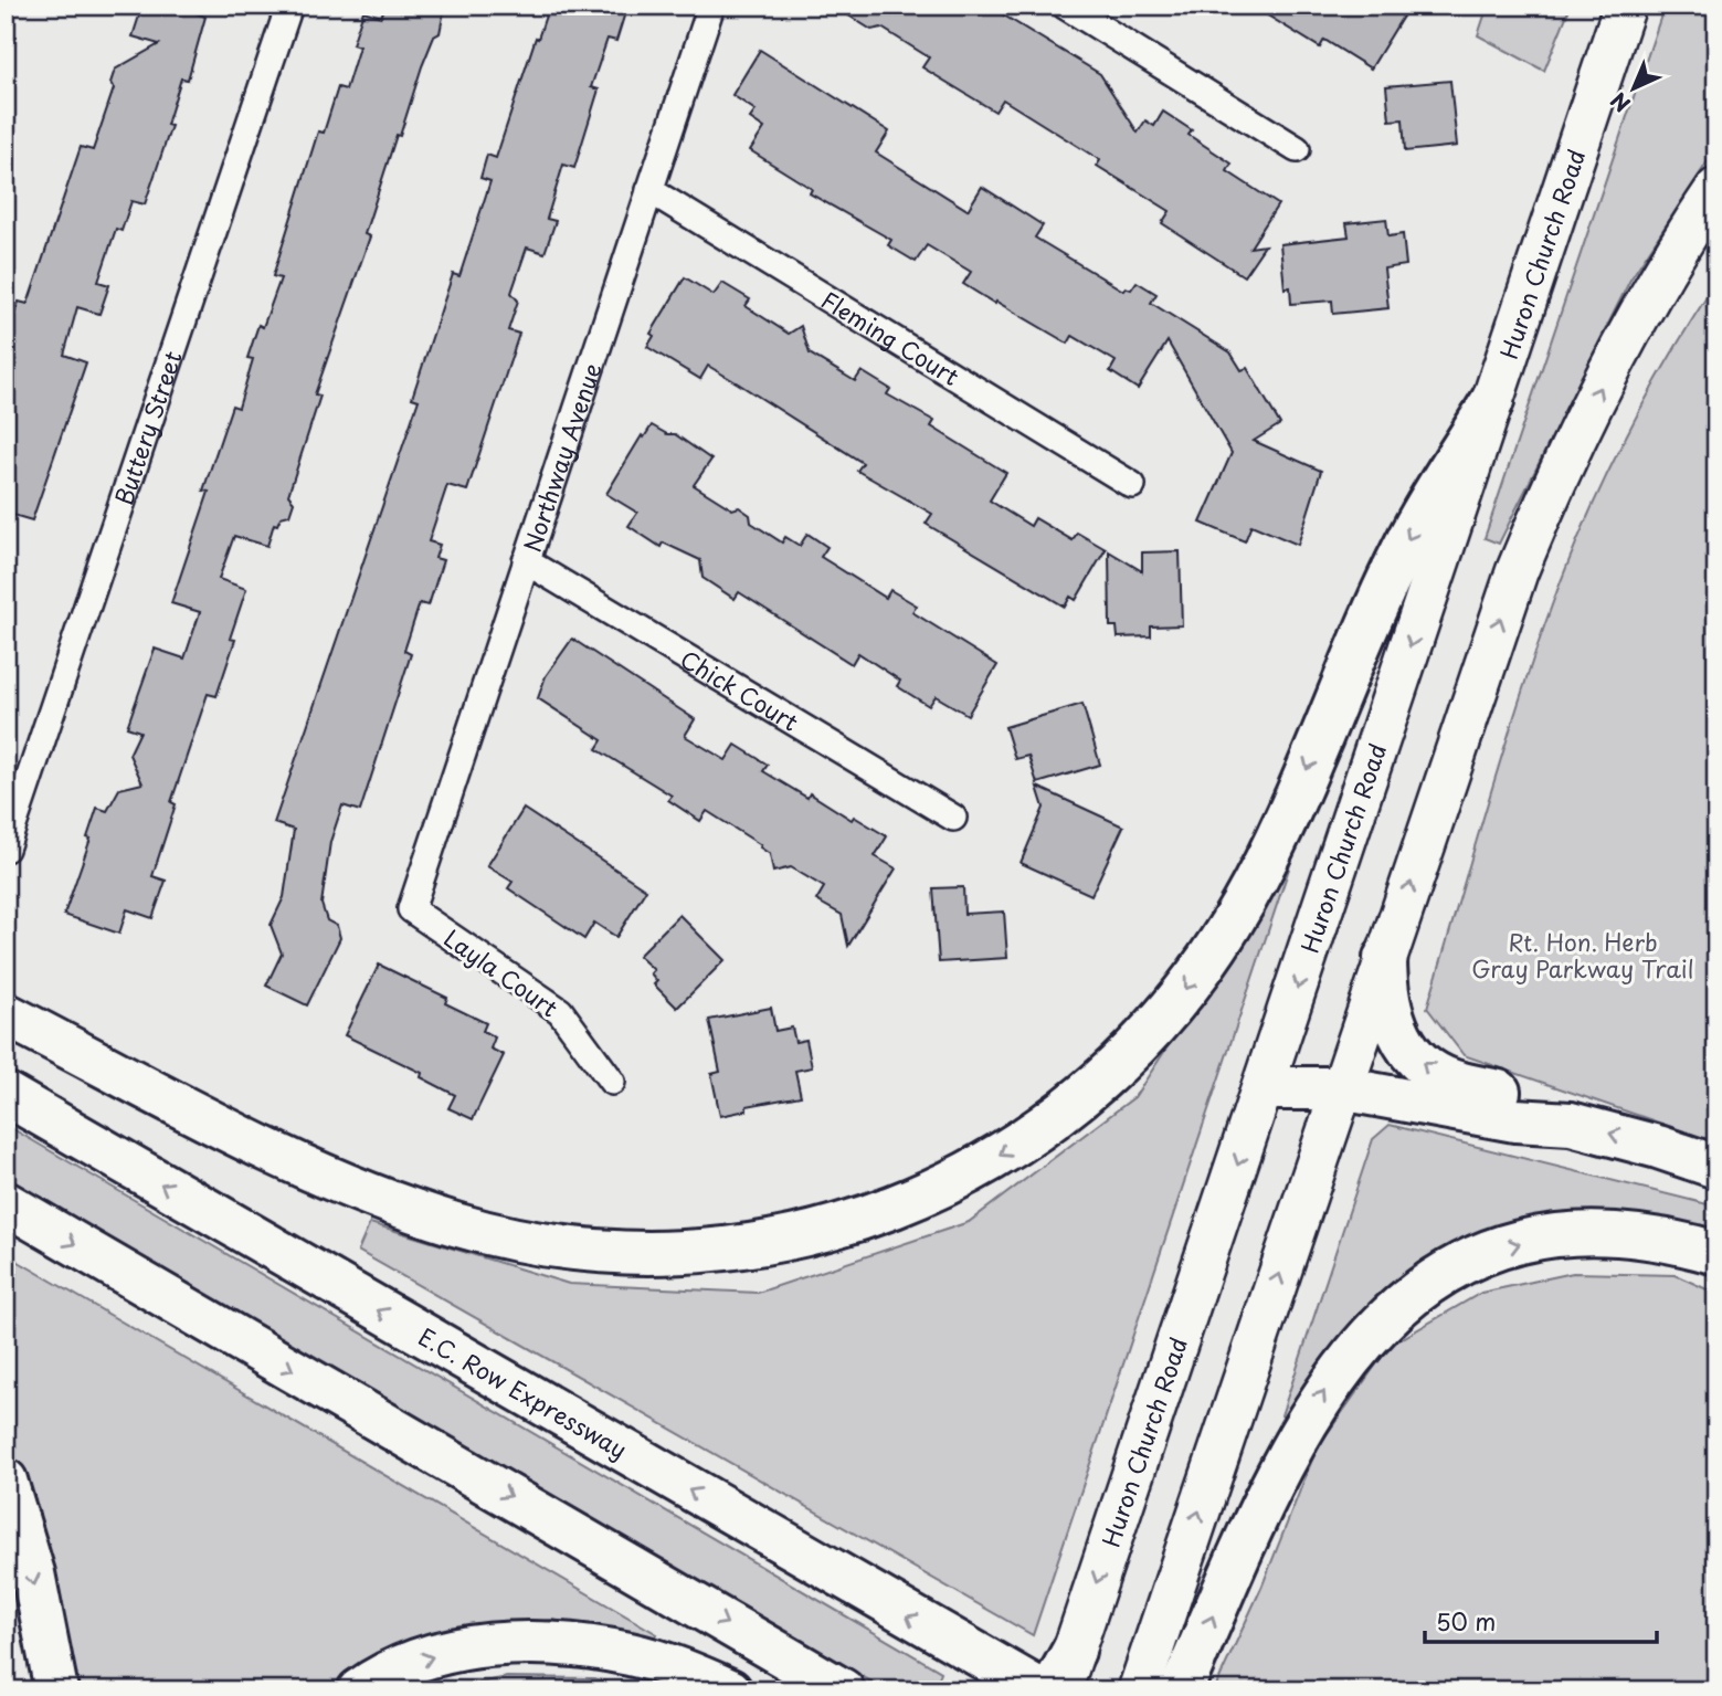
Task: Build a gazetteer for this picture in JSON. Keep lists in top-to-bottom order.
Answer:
{
  "streets": {
    "highway": ["Huron Church Road", "E.C. Row Expressway"],
    "street": [
      "Fleming Court",
      "Buttery Street",
      "Northway Avenue",
      "Chick Court",
      "Layla Court"
    ]
  },
  "crossings": [
    ["Fleming Court", "Northway Avenue"],
    ["Northway Avenue", "Chick Court"],
    ["Northway Avenue", "Layla Court"]
  ],
  "parks": ["Rt. Hon. Herb Gray Parkway Trail"],
  "scale_bar": "50 m",
  "north": "bottom left"
}
